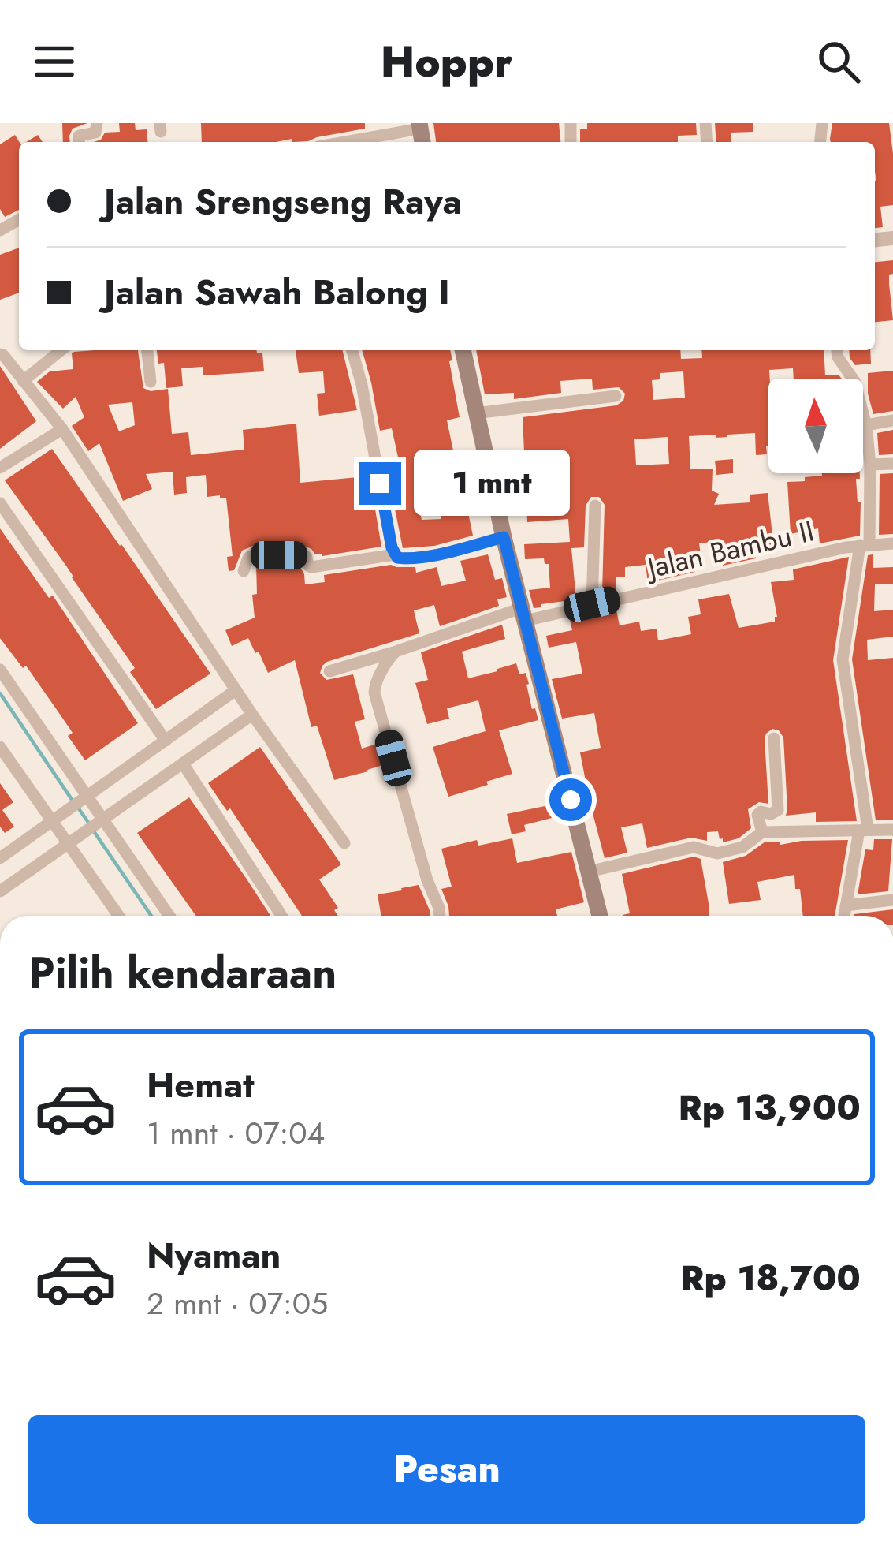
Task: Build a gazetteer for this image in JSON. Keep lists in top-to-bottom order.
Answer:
{
  "streets": {
    "street": ["Jalan Bambu II"]
  },
  "north": "top",
  "page": {
    "header": "Hoppr",
    "banner": ["Jalan Srengseng Raya", "Jalan Sawah Balong I"],
    "bubble": "1 mnt",
    "heading": "Pilih kendaraan",
    "list": [
      {
        "name": "Hemat",
        "note": "1 mnt · 07:04",
        "value": "Rp 13,900"
      },
      {
        "name": "Nyaman",
        "note": "2 mnt · 07:05",
        "value": "Rp 18,700"
      }
    ],
    "buttons": "Pesan"
  }
}
